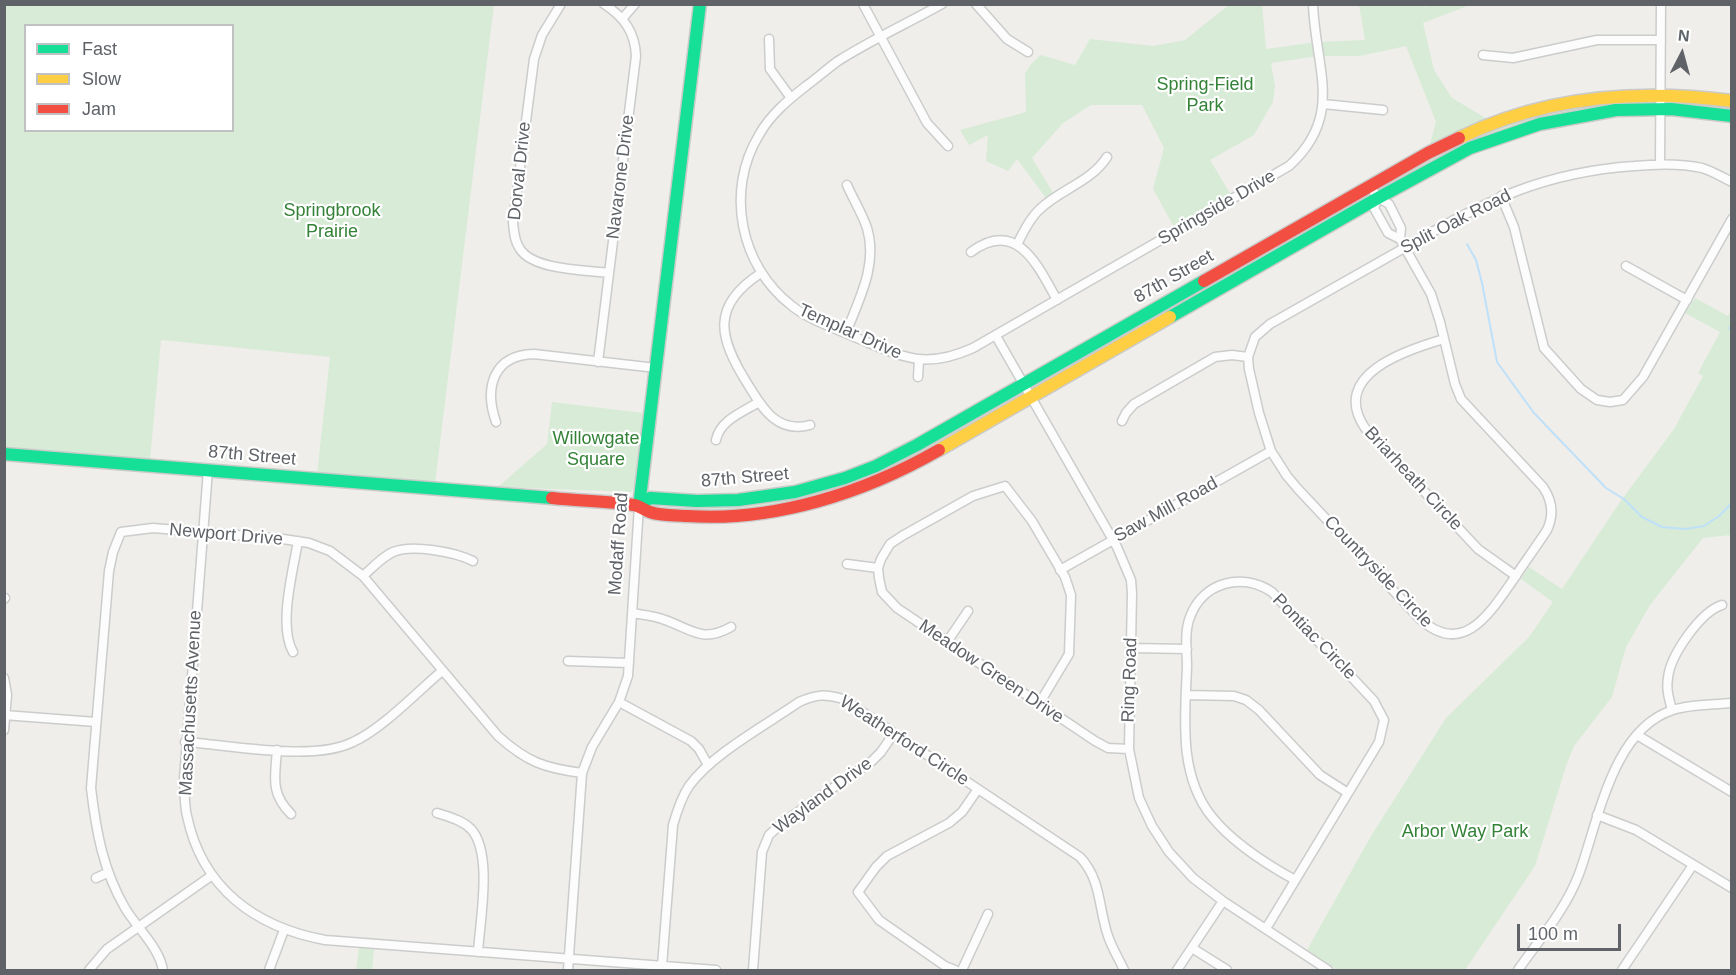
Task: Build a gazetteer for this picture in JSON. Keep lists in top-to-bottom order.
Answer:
{
  "streets": {
    "street": [
      "Dorval Drive",
      "Navarone Drive",
      "Springside Drive",
      "Split Oak Road",
      "87th Street",
      "Templar Drive",
      "Briarheath Circle",
      "Saw Mill Road",
      "Newport Drive",
      "Modaff Road",
      "Countryside Circle",
      "Pontiac Circle",
      "Meadow Green Drive",
      "Ring Road",
      "Massachusetts Avenue",
      "Weatherford Circle",
      "Wayland Drive"
    ]
  },
  "crossings": [
    ["Dorval Drive", "Navarone Drive"],
    ["Springside Drive", "Templar Drive"],
    ["Springside Drive", "Ring Road"],
    ["Split Oak Road", "Countryside Circle"],
    ["87th Street", "Modaff Road"],
    ["87th Street", "Countryside Circle"],
    ["87th Street", "Ring Road"],
    ["87th Street", "Massachusetts Avenue"],
    ["Templar Drive", "Ring Road"],
    ["Briarheath Circle", "Countryside Circle"],
    ["Saw Mill Road", "Countryside Circle"],
    ["Saw Mill Road", "Ring Road"],
    ["Newport Drive", "Modaff Road"],
    ["Newport Drive", "Massachusetts Avenue"],
    ["Modaff Road", "Massachusetts Avenue"],
    ["Pontiac Circle", "Ring Road"],
    ["Meadow Green Drive", "Ring Road"],
    ["Massachusetts Avenue", "Weatherford Circle"],
    ["Weatherford Circle", "Wayland Drive"]
  ],
  "parks": [
    "Spring-Field Park",
    "Springbrook Prairie",
    "Willowgate Square",
    "Arbor Way Park"
  ],
  "legend": ["Fast", "Slow", "Jam"],
  "scale_bar": "100 m",
  "north": "top"
}
